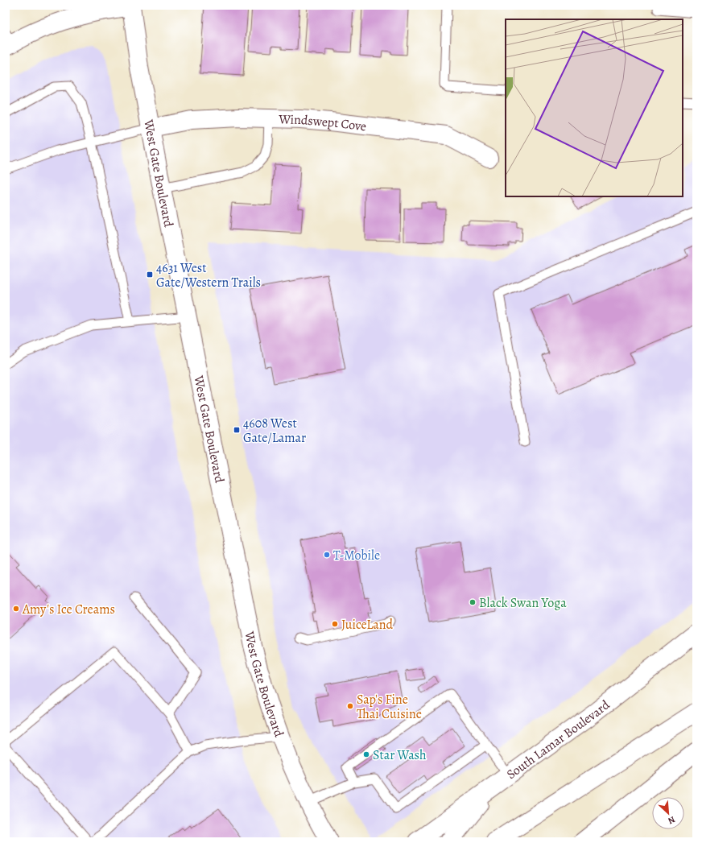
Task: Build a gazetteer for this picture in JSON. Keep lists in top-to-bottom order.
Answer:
{
  "streets": {
    "main road": ["Windswept Cove", "West Gate Boulevard", "South Lamar Boulevard"]
  },
  "crossings": [
    ["Windswept Cove", "West Gate Boulevard"]
  ],
  "places": {
    "transit": ["4631 West Gate/Western Trails", "4608 West Gate/Lamar"],
    "other": [
      "T-Mobile",
      "Black Swan Yoga",
      "Amy's Ice Creams",
      "JuiceLand",
      "Sap's Fine Thai Cuisine",
      "Star Wash"
    ]
  },
  "north": "bottom right"
}
